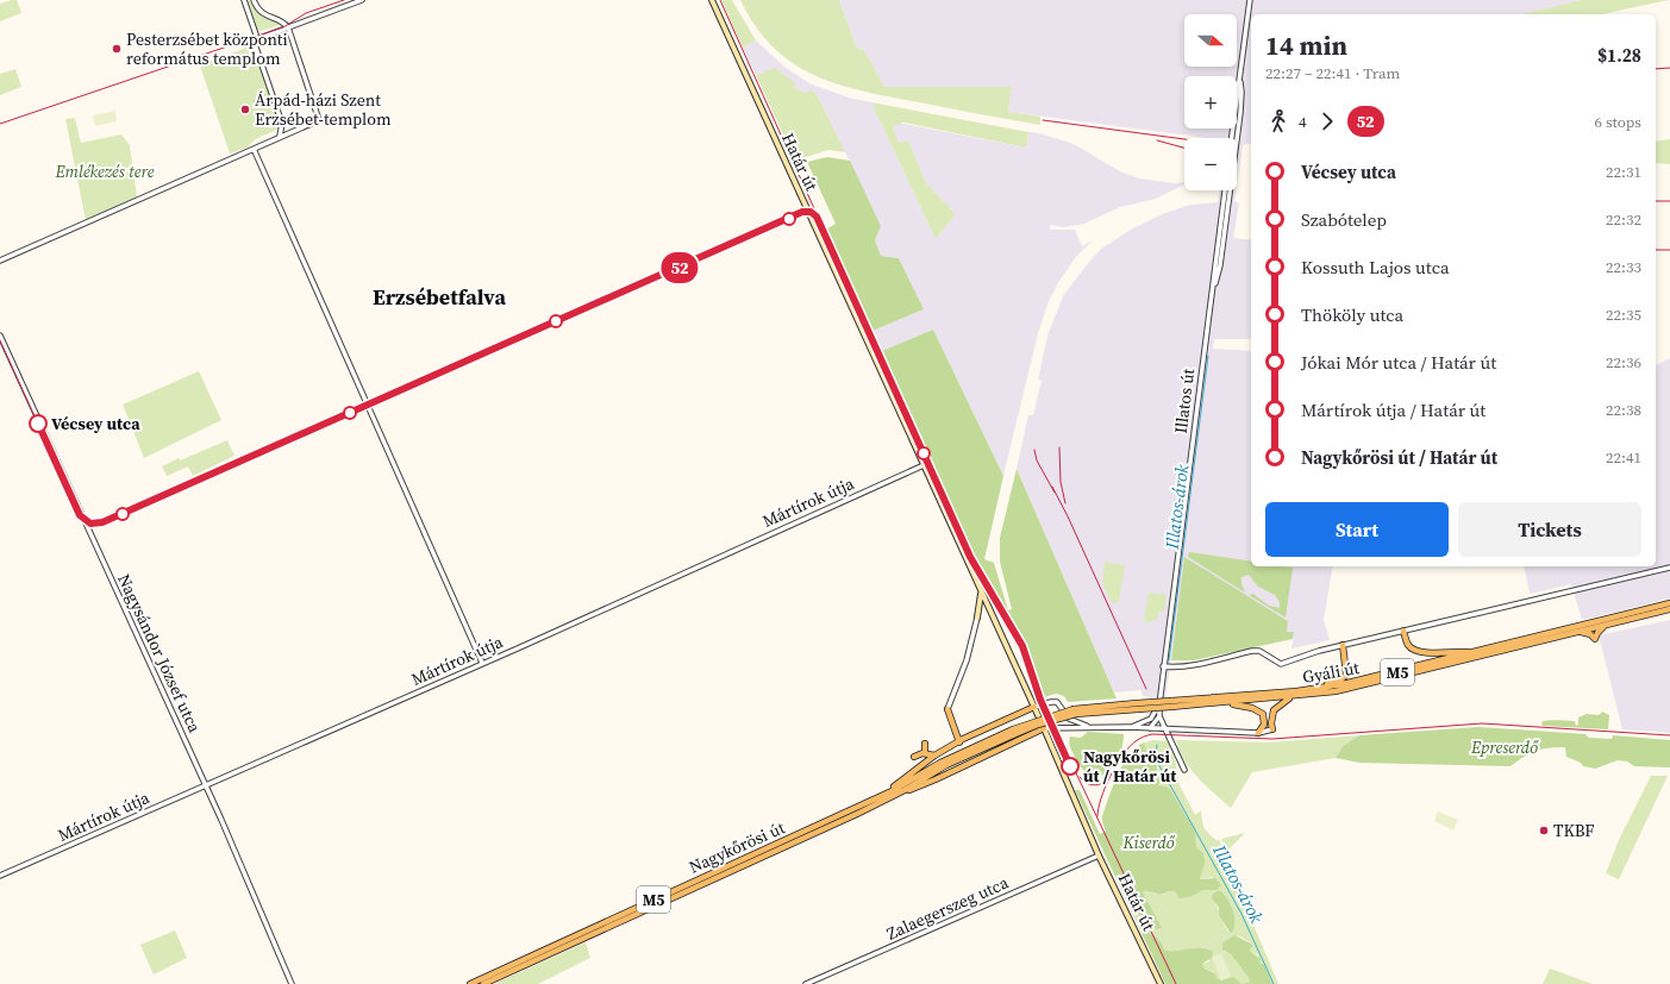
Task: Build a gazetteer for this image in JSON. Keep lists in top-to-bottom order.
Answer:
{
  "streets": {
    "main road": [
      "Határ út",
      "Gyáli út",
      "M5",
      "Nagykőrösi út"
    ],
    "street": [
      "Illatos út",
      "Mártírok útja",
      "Nagysándor József utca",
      "Zalaegerszeg utca"
    ]
  },
  "crossings": [
    ["Határ út", "Mártírok útja"],
    ["Határ út", "Zalaegerszeg utca"],
    ["Illatos út", "Gyáli út"],
    ["Mártírok útja", "Nagysándor József utca"],
    ["Gyáli út", "Nagykőrösi út"]
  ],
  "districts": ["Erzsébetfalva"],
  "water": ["Illatos-árok"],
  "parks": ["Emlékezés tere", "Epreserdő", "Kiserdő"],
  "places": [
    "Pesterzsébet központi református templom",
    "Árpád-házi Szent Erzsébet-templom",
    "Vécsey utca",
    "Nagykőrösi út / Határ út",
    "TKBF"
  ],
  "lines": ["tram line 52"],
  "north": "right",
  "page": {
    "on_map": "52",
    "map_buttons": ["+", "−"],
    "heading": ["14 min", "22:27 – 22:41 · Tram", "$1.28"],
    "legs": ["4", "52", "6 stops"],
    "list": [
      {
        "name": "Vécsey utca",
        "value": "22:31"
      },
      {
        "name": "Szabótelep",
        "value": "22:32"
      },
      {
        "name": "Kossuth Lajos utca",
        "value": "22:33"
      },
      {
        "name": "Thököly utca",
        "value": "22:35"
      },
      {
        "name": "Jókai Mór utca / Határ út",
        "value": "22:36"
      },
      {
        "name": "Mártírok útja / Határ út",
        "value": "22:38"
      },
      {
        "name": "Nagykőrösi út / Határ út",
        "value": "22:41"
      }
    ],
    "buttons": ["Start", "Tickets"]
  }
}
